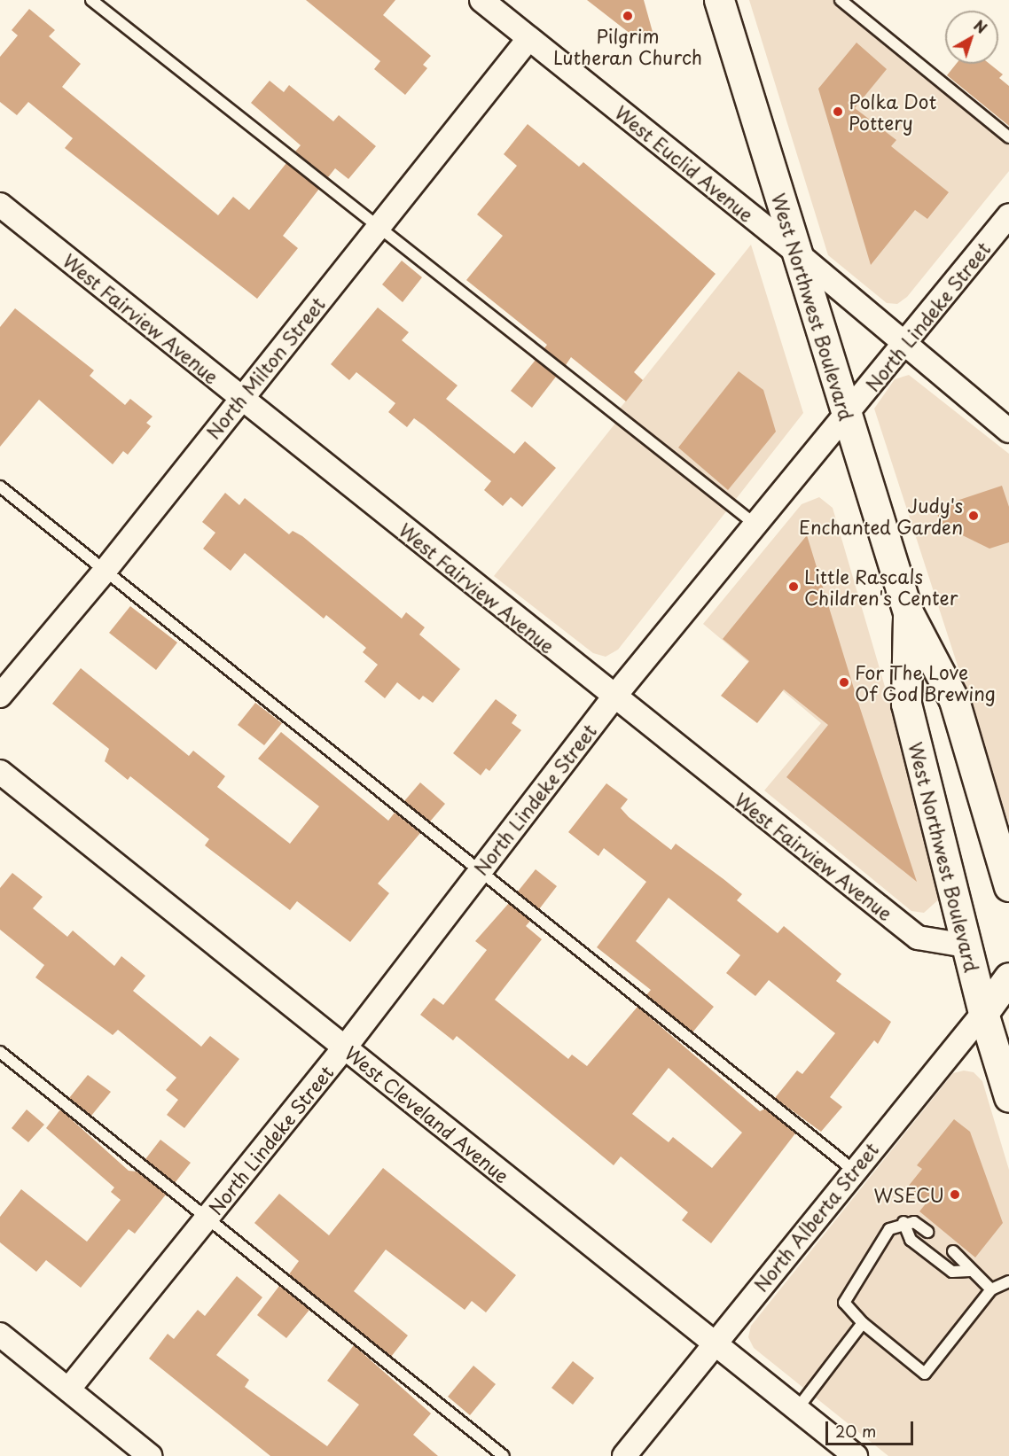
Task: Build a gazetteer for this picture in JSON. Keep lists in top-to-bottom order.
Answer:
{
  "streets": {
    "main road": ["West Northwest Boulevard", "North Alberta Street"],
    "street": [
      "West Euclid Avenue",
      "North Lindeke Street",
      "West Fairview Avenue",
      "North Milton Street",
      "West Cleveland Avenue"
    ]
  },
  "crossings": [
    ["West Euclid Avenue", "West Northwest Boulevard"],
    ["West Euclid Avenue", "North Lindeke Street"],
    ["West Euclid Avenue", "North Milton Street"],
    ["West Northwest Boulevard", "North Lindeke Street"],
    ["West Northwest Boulevard", "West Fairview Avenue"],
    ["West Northwest Boulevard", "North Alberta Street"],
    ["North Lindeke Street", "West Fairview Avenue"],
    ["North Lindeke Street", "West Cleveland Avenue"],
    ["West Fairview Avenue", "North Milton Street"],
    ["West Cleveland Avenue", "North Alberta Street"]
  ],
  "places": [
    "Pilgrim Lutheran Church",
    "Polka Dot Pottery",
    "Judy's Enchanted Garden",
    "Little Rascals Children's Center",
    "For The Love Of God Brewing",
    "WSECU"
  ],
  "scale_bar": "20 m",
  "north": "top right"
}
